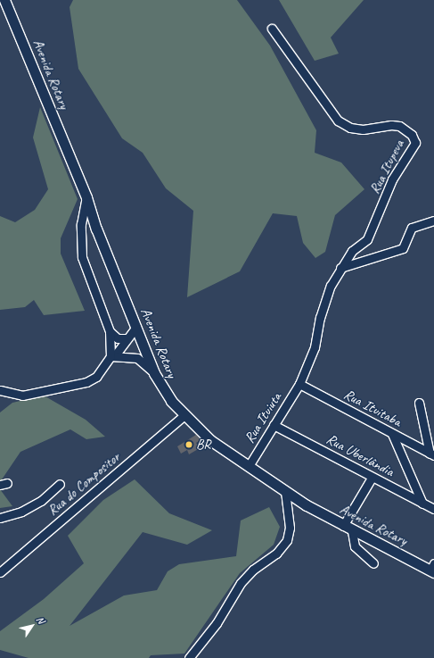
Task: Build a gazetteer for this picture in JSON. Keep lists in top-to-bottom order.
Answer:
{
  "streets": {
    "main road": ["Avenida Rotary"],
    "street": [
      "Rua Itupeva",
      "Rua Ituitaba",
      "Rua Ituiuta",
      "Rua Uberlândia",
      "Rua do Compositor"
    ]
  },
  "crossings": [
    ["Avenida Rotary", "Rua Ituiuta"],
    ["Avenida Rotary", "Rua do Compositor"],
    ["Rua Itupeva", "Rua Ituitaba"],
    ["Rua Itupeva", "Rua Ituiuta"],
    ["Rua Ituitaba", "Rua Ituiuta"],
    ["Rua Ituiuta", "Rua Uberlândia"]
  ],
  "places": ["BR"],
  "north": "top right"
}
